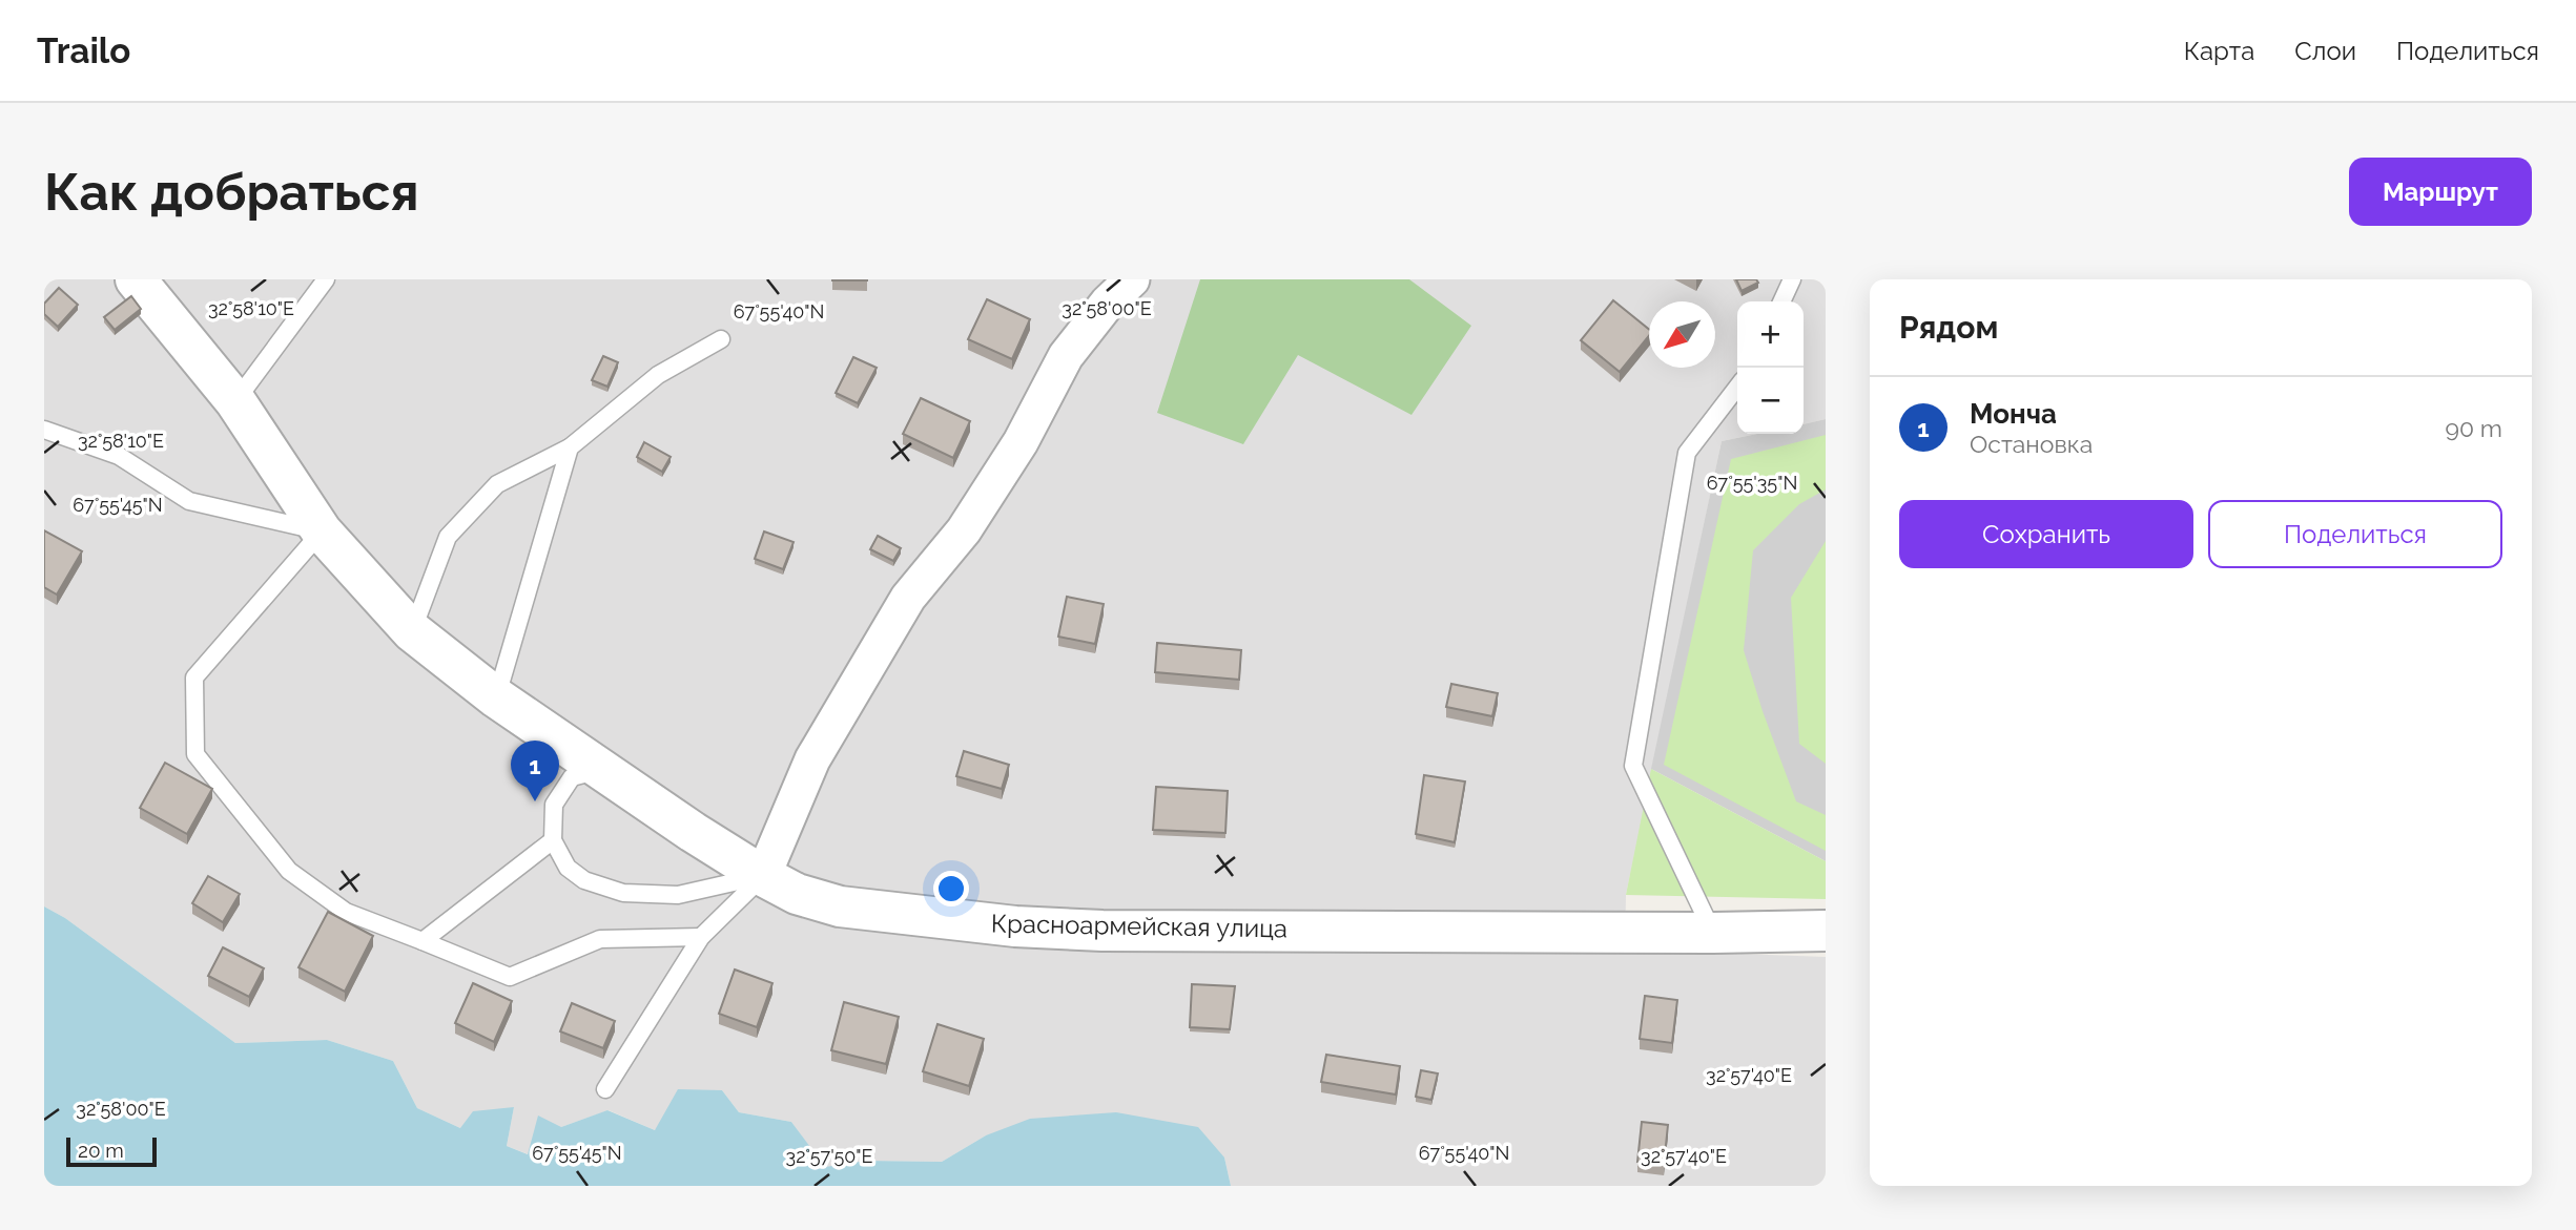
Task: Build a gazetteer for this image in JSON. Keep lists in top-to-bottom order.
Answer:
{
  "streets": {
    "street": ["Красноармейская улица"]
  },
  "scale_bar": "20 m",
  "north": "bottom left",
  "page": {
    "header": "Trailo",
    "nav": ["Карта", "Слои", "Поделиться"],
    "buttons": [
      "Маршрут",
      ["Сохранить", "Поделиться"]
    ],
    "title": "Как добраться",
    "heading": "Рядом",
    "map_buttons": ["+", "−"],
    "list": [
      {
        "mark": "1",
        "name": "Монча",
        "note": "Остановка",
        "value": "90 m"
      }
    ],
    "pins": "1",
    "scale": "20 m"
  },
  "coordinates": [
    "32°58'10\"E",
    "32°58'00\"E",
    "67°55'40\"N",
    "67°55'35\"N",
    "67°55'45\"N",
    "32°57'40\"E",
    "32°57'50\"E"
  ]
}
